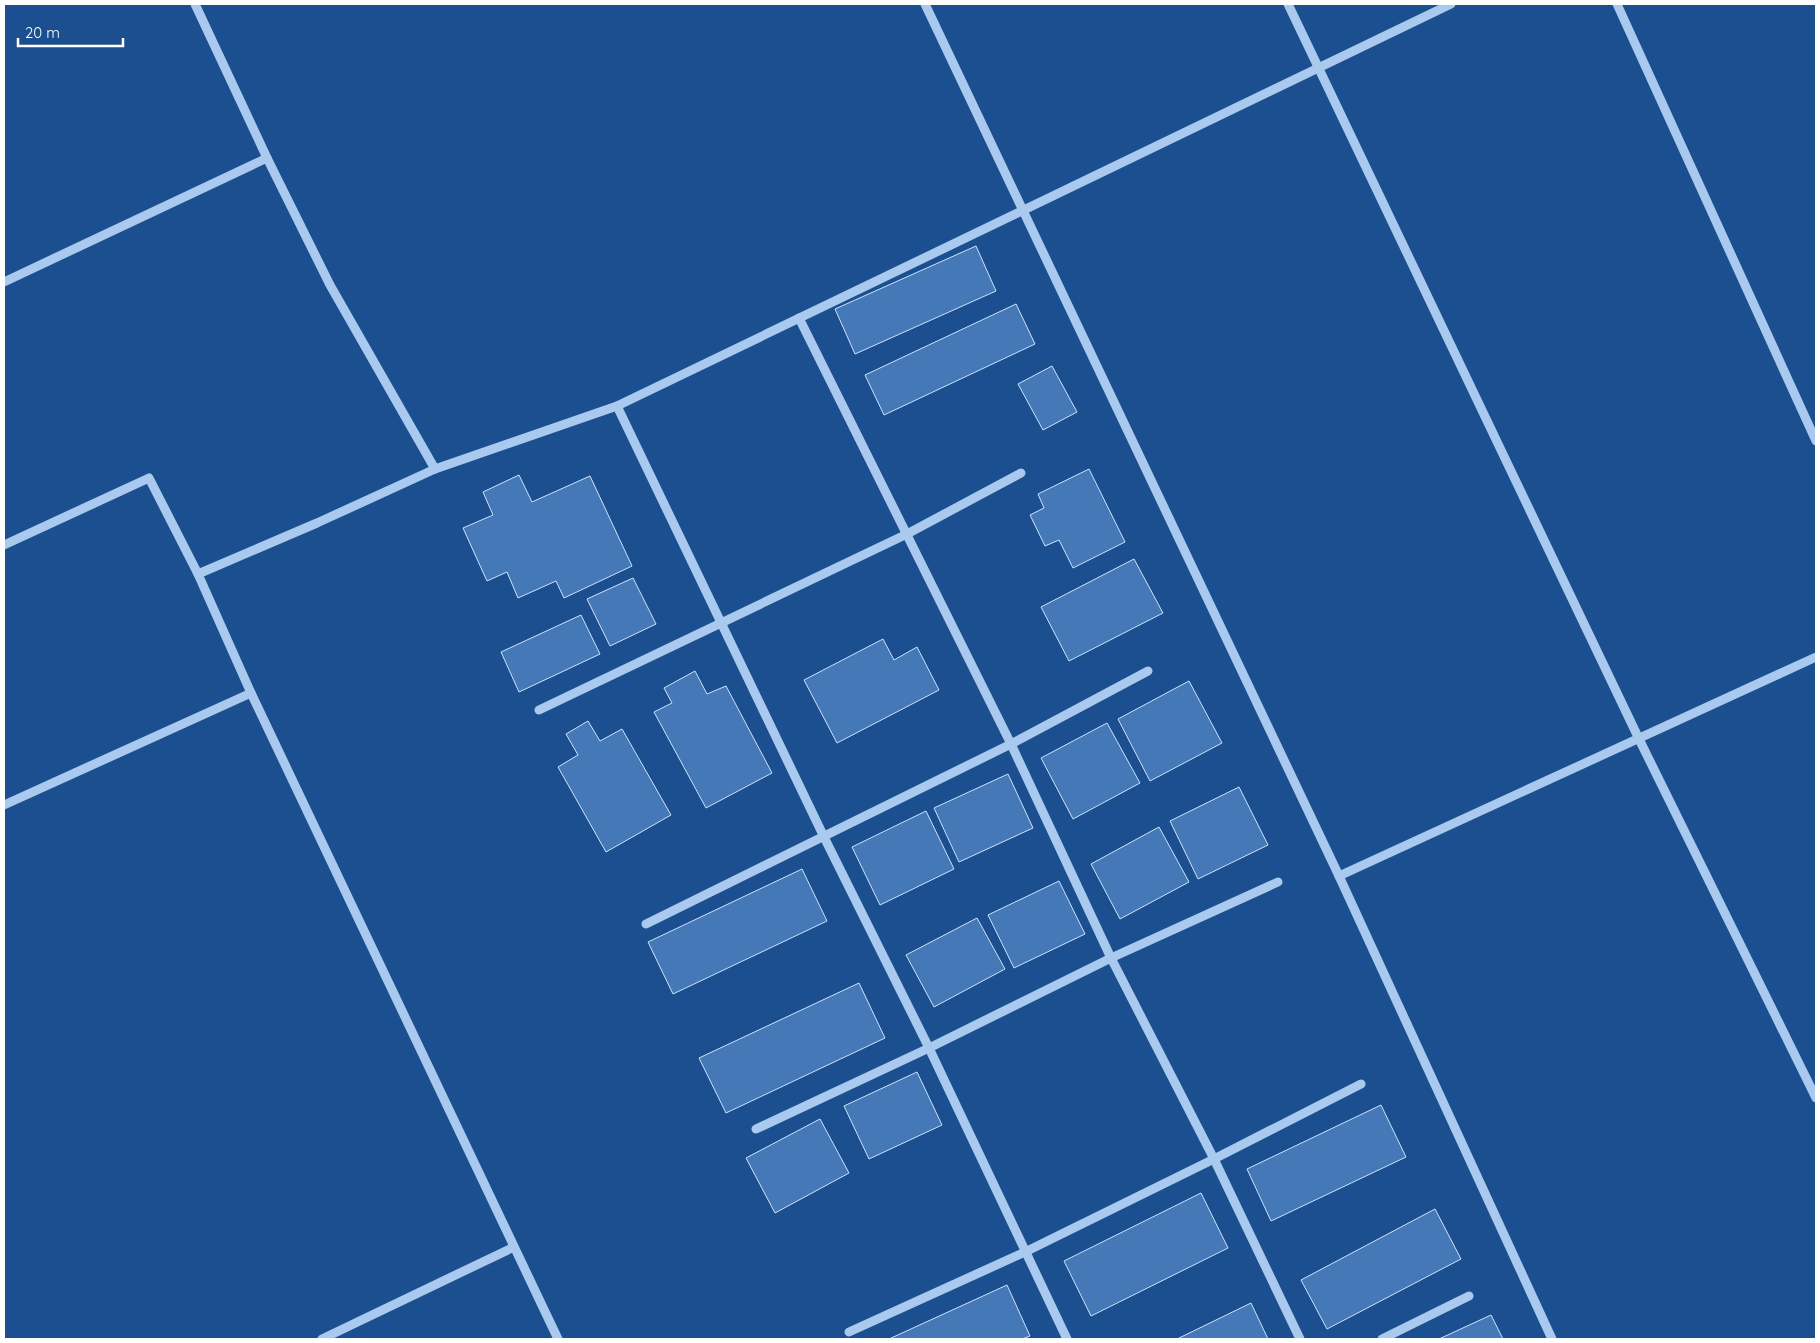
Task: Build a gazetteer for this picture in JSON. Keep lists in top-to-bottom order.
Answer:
{
  "scale_bar": "20 m"
}
